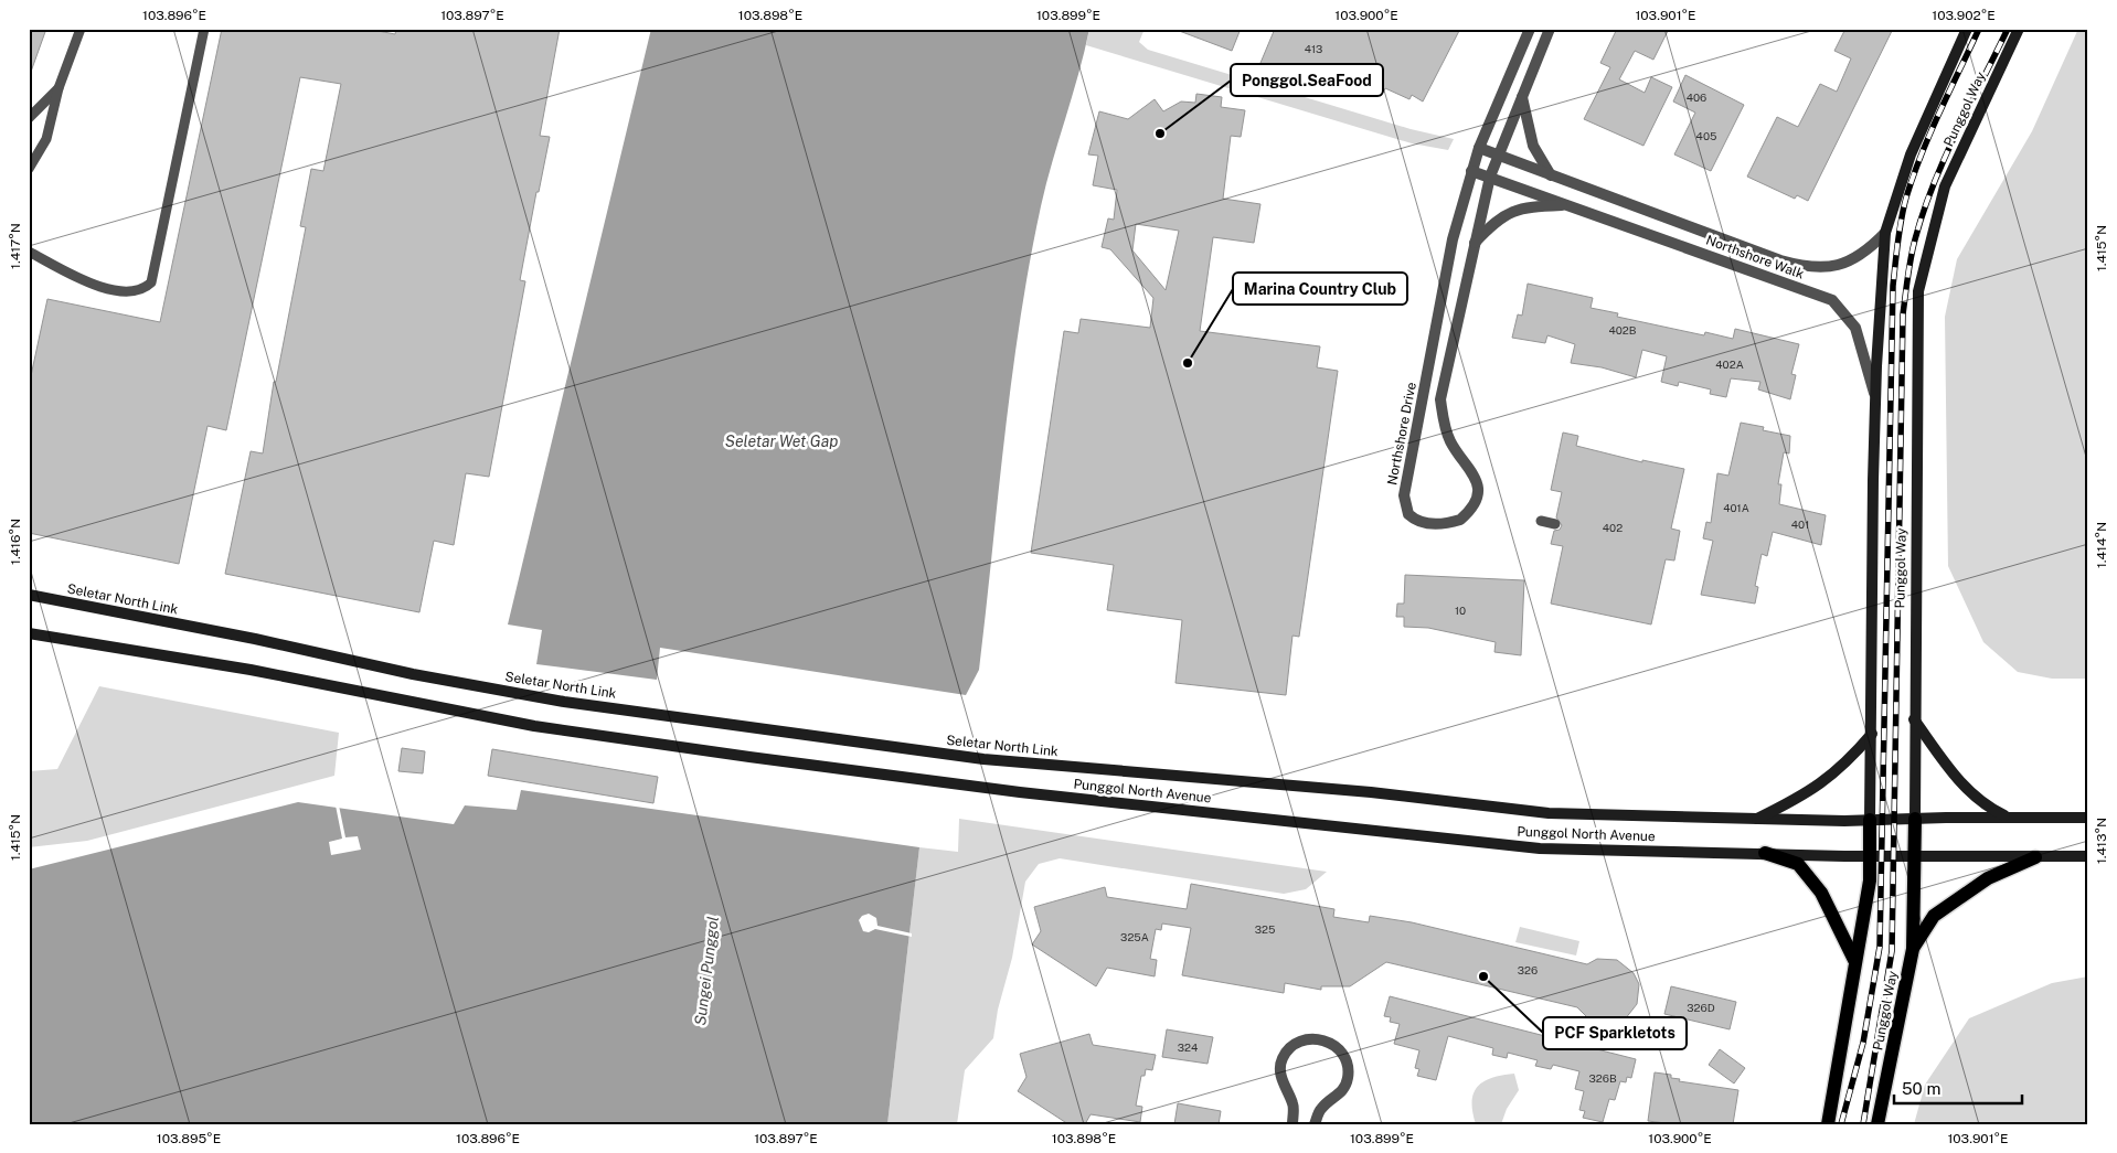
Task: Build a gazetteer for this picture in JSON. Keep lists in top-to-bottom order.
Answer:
{
  "streets": {
    "main road": ["Punggol Way", "Seletar North Link", "Punggol North Avenue"],
    "street": ["Northshore Walk", "Northshore Drive"]
  },
  "crossings": [
    ["Punggol Way", "Northshore Walk"],
    ["Punggol Way", "Punggol North Avenue"],
    ["Northshore Walk", "Northshore Drive"],
    ["Seletar North Link", "Punggol North Avenue"]
  ],
  "water": ["Seletar Wet Gap", "Sungei Punggol"],
  "places": ["Ponggol.SeaFood", "Marina Country Club", "PCF Sparkletots"],
  "house_numbers": [
    "413",
    "406",
    "405",
    "402B",
    "402A",
    "401A",
    "401",
    "402",
    "10",
    "325",
    "325A",
    "326",
    "326D",
    "324",
    "326B"
  ],
  "scale_bar": "50 m",
  "coordinates": [
    "103.896°E",
    "103.897°E",
    "103.898°E",
    "103.899°E",
    "103.900°E",
    "103.901°E",
    "103.902°E",
    "1.417°N",
    "1.415°N",
    "1.416°N",
    "1.414°N",
    "1.413°N",
    "103.895°E"
  ]
}
